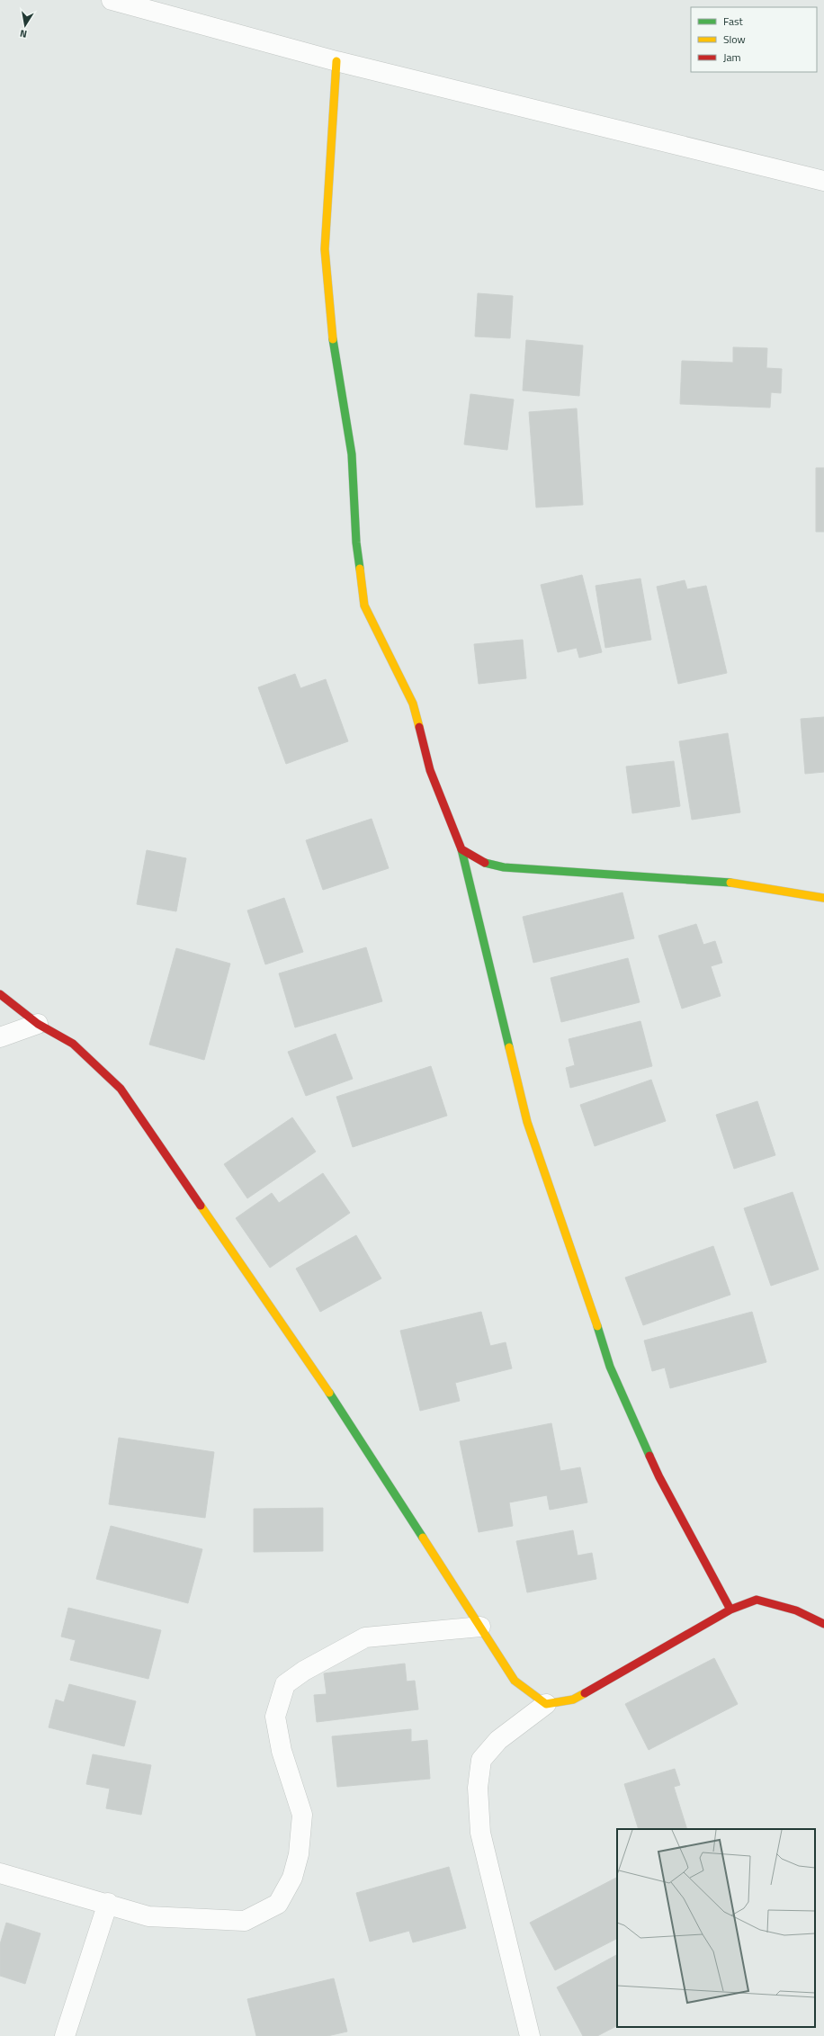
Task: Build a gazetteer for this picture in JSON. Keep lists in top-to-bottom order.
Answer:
{
  "legend": ["Fast", "Slow", "Jam"],
  "north": "bottom"
}
